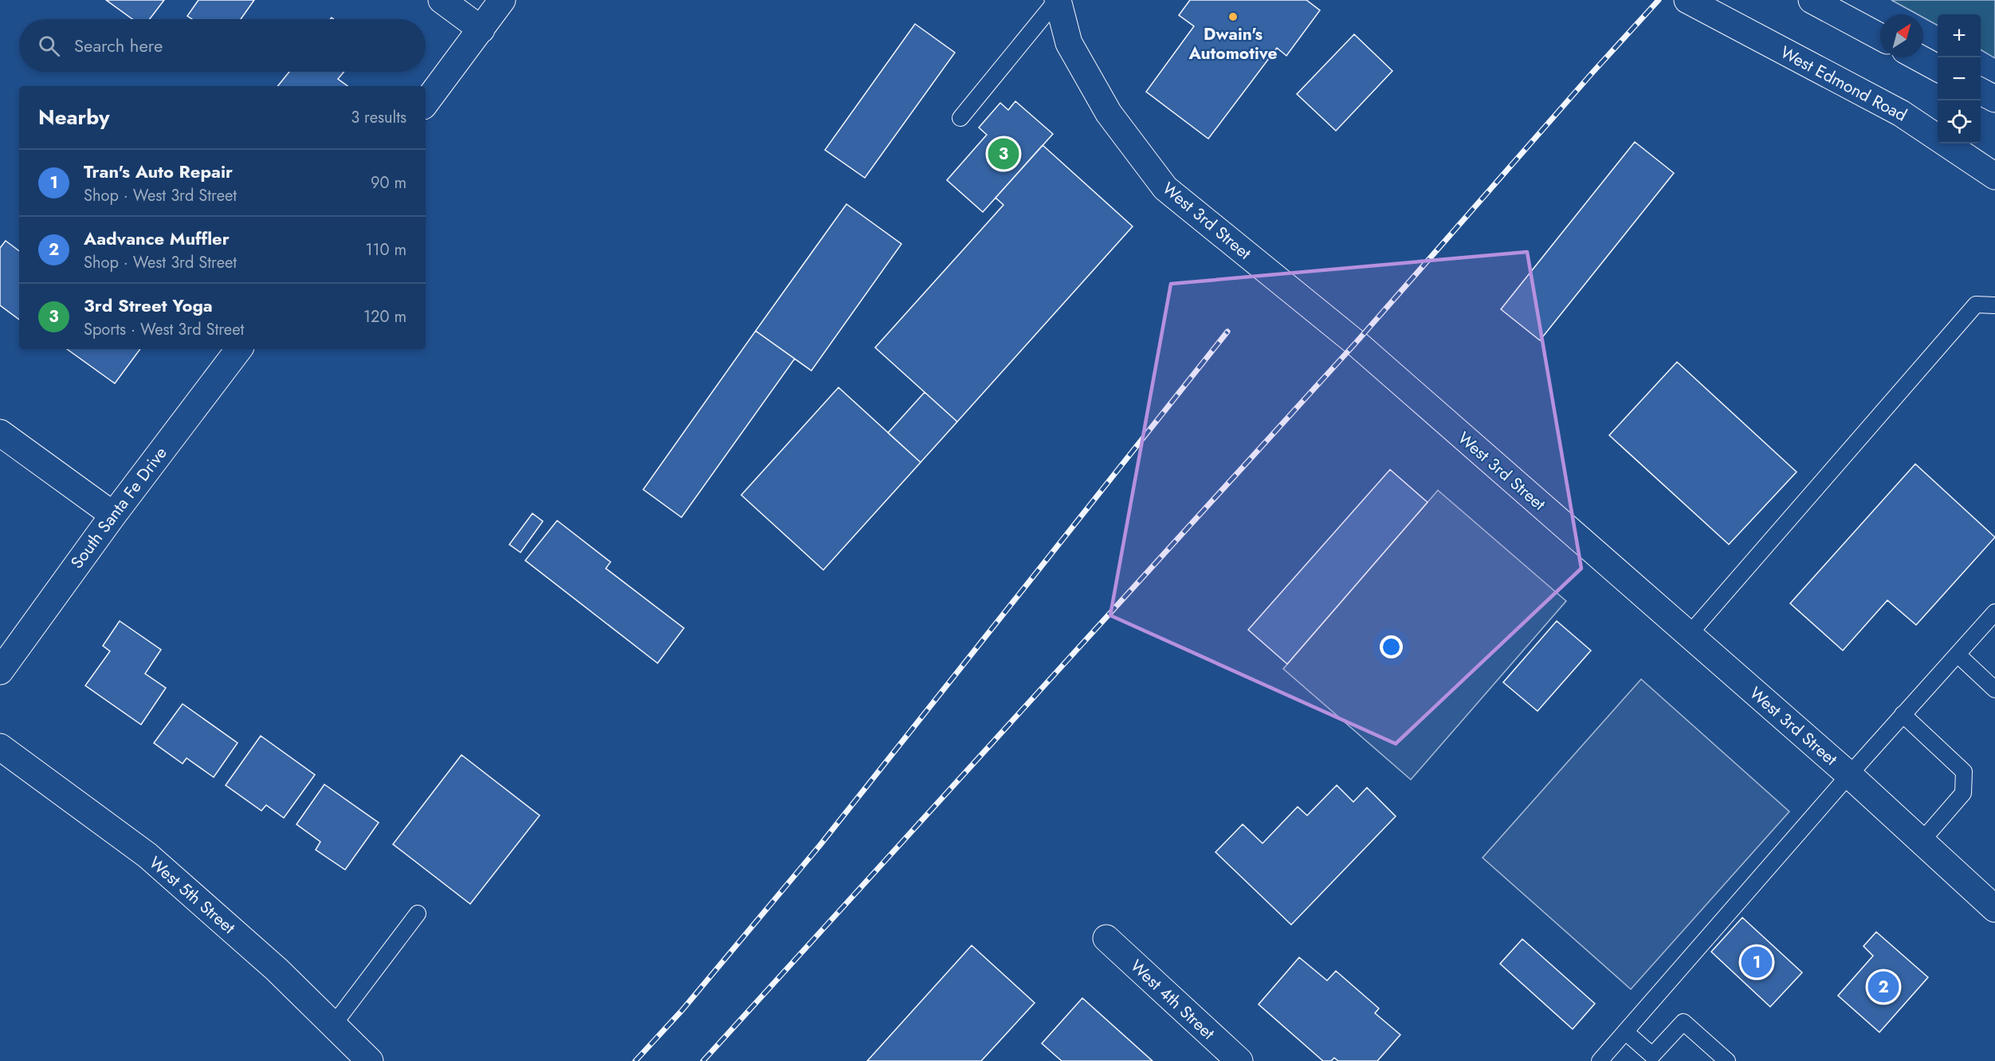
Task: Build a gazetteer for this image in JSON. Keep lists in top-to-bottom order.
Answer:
{
  "streets": {
    "street": [
      "West Edmond Road",
      "West 3rd Street",
      "South Santa Fe Drive",
      "West 5th Street",
      "West 4th Street"
    ]
  },
  "places": ["Dwain's Automotive"],
  "north": "top right",
  "page": {
    "map_buttons": ["+", "−"],
    "search": "Search here",
    "heading": ["Nearby", "3 results"],
    "pins": ["3", "1", "2"],
    "list": [
      {
        "mark": "1",
        "name": "Tran's Auto Repair",
        "note": "Shop · West 3rd Street",
        "value": "90 m"
      },
      {
        "mark": "2",
        "name": "Aadvance Muffler",
        "note": "Shop · West 3rd Street",
        "value": "110 m"
      },
      {
        "mark": "3",
        "name": "3rd Street Yoga",
        "note": "Sports · West 3rd Street",
        "value": "120 m"
      }
    ]
  }
}
